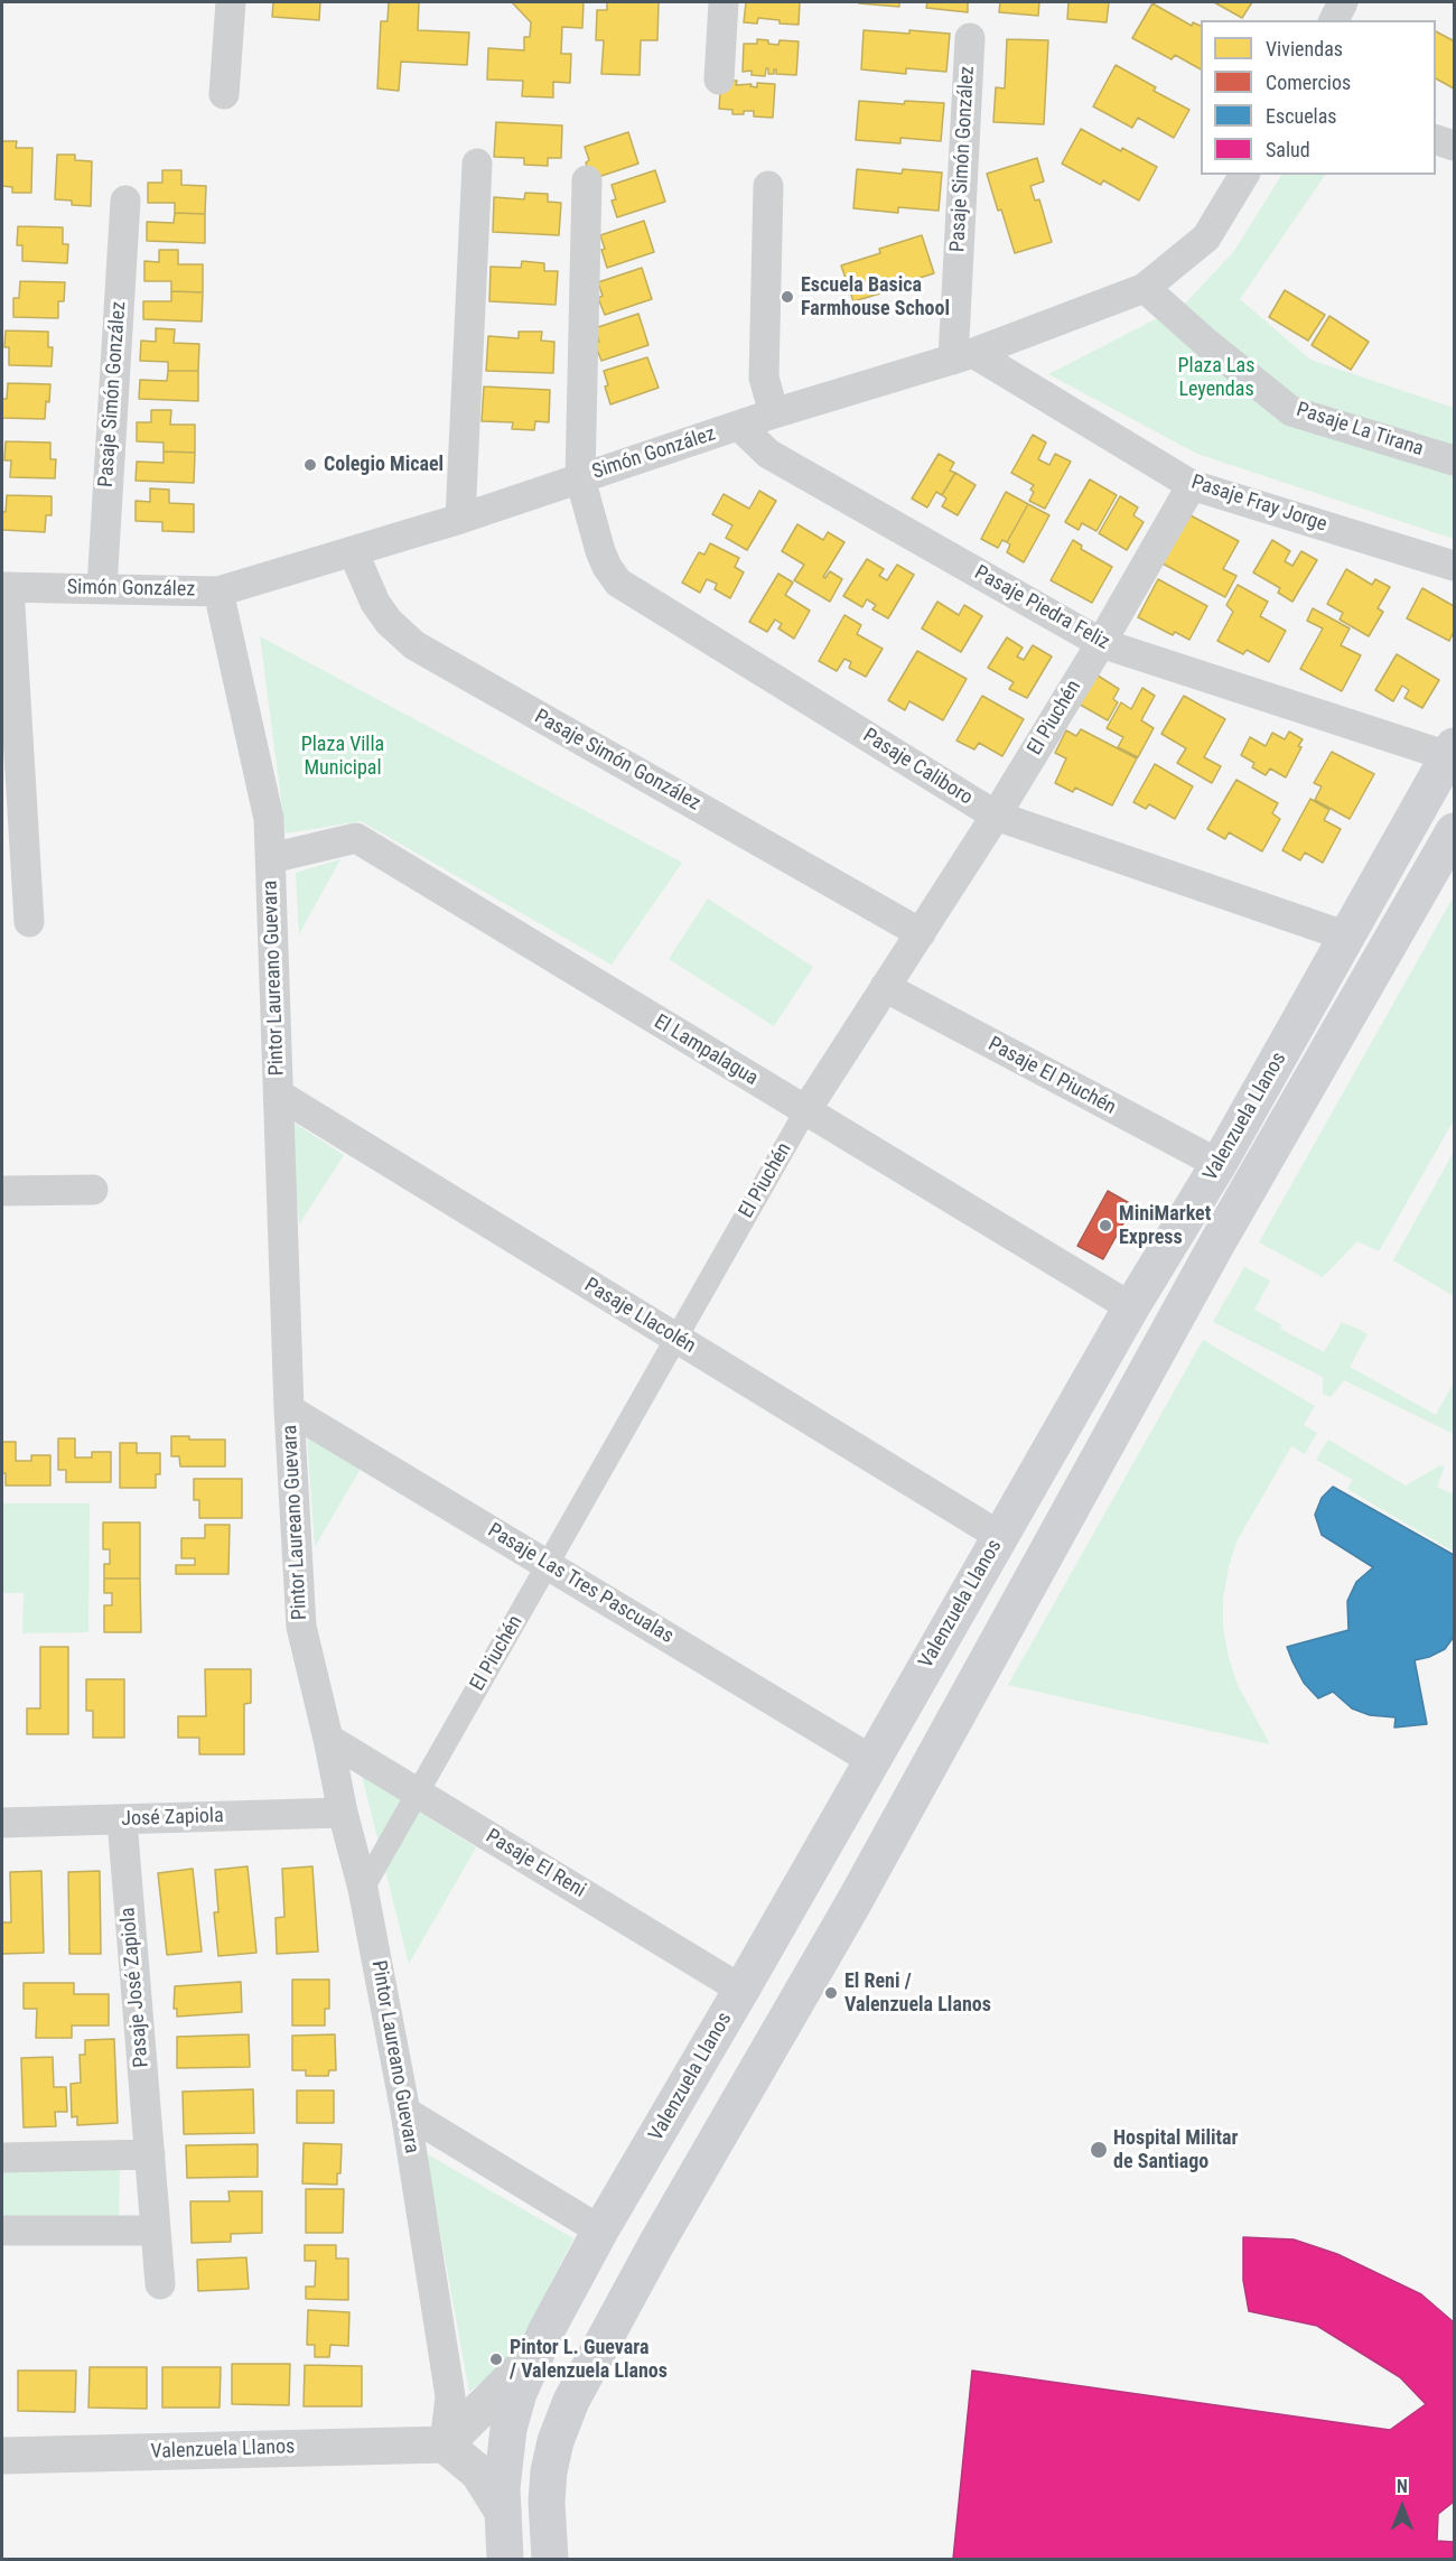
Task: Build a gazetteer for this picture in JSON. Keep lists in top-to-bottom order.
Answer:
{
  "streets": {
    "main road": ["Valenzuela Llanos"],
    "street": [
      "Pasaje Simón González",
      "Pasaje La Tirana",
      "Simón González",
      "Pasaje Fray Jorge",
      "Pasaje Piedra Feliz",
      "El Piuchén",
      "Pasaje Caliboro",
      "Pintor Laureano Guevara",
      "El Lampalagua",
      "Pasaje El Piuchén",
      "Pasaje Llacolén",
      "Pasaje Las Tres Pascualas",
      "José Zapiola",
      "Pasaje El Reni",
      "Pasaje José Zapiola"
    ]
  },
  "crossings": [
    ["Pasaje Simón González", "Simón González"],
    ["Pasaje Simón González", "Pasaje Fray Jorge"],
    ["Pasaje Simón González", "El Piuchén"],
    ["Pasaje La Tirana", "Simón González"],
    ["Simón González", "Pasaje Fray Jorge"],
    ["Simón González", "Pasaje Piedra Feliz"],
    ["Simón González", "Pasaje Caliboro"],
    ["Simón González", "Pintor Laureano Guevara"],
    ["Pasaje Fray Jorge", "El Piuchén"],
    ["Pasaje Piedra Feliz", "El Piuchén"],
    ["Pasaje Piedra Feliz", "Valenzuela Llanos"],
    ["El Piuchén", "Pasaje Caliboro"],
    ["El Piuchén", "Pintor Laureano Guevara"],
    ["El Piuchén", "El Lampalagua"],
    ["El Piuchén", "Pasaje El Piuchén"],
    ["El Piuchén", "Pasaje Llacolén"],
    ["El Piuchén", "Pasaje Las Tres Pascualas"],
    ["El Piuchén", "Pasaje El Reni"],
    ["Pasaje Caliboro", "Valenzuela Llanos"],
    ["Pintor Laureano Guevara", "El Lampalagua"],
    ["Pintor Laureano Guevara", "Valenzuela Llanos"],
    ["Pintor Laureano Guevara", "Pasaje Llacolén"],
    ["Pintor Laureano Guevara", "Pasaje Las Tres Pascualas"],
    ["Pintor Laureano Guevara", "José Zapiola"],
    ["Pintor Laureano Guevara", "Pasaje El Reni"],
    ["El Lampalagua", "Valenzuela Llanos"],
    ["Pasaje El Piuchén", "Valenzuela Llanos"],
    ["Valenzuela Llanos", "Pasaje Llacolén"],
    ["Valenzuela Llanos", "Pasaje Las Tres Pascualas"],
    ["Valenzuela Llanos", "Pasaje El Reni"],
    ["José Zapiola", "Pasaje José Zapiola"]
  ],
  "parks": ["Plaza Las Leyendas", "Plaza Villa Municipal"],
  "places": [
    "Escuela Basica Farmhouse School",
    "Colegio Micael",
    "MiniMarket Express",
    "El Reni / Valenzuela Llanos",
    "Hospital Militar de Santiago",
    "Pintor L. Guevara / Valenzuela Llanos"
  ],
  "legend": [
    "Viviendas",
    "Comercios",
    "Escuelas",
    "Salud"
  ],
  "north": "top"
}
